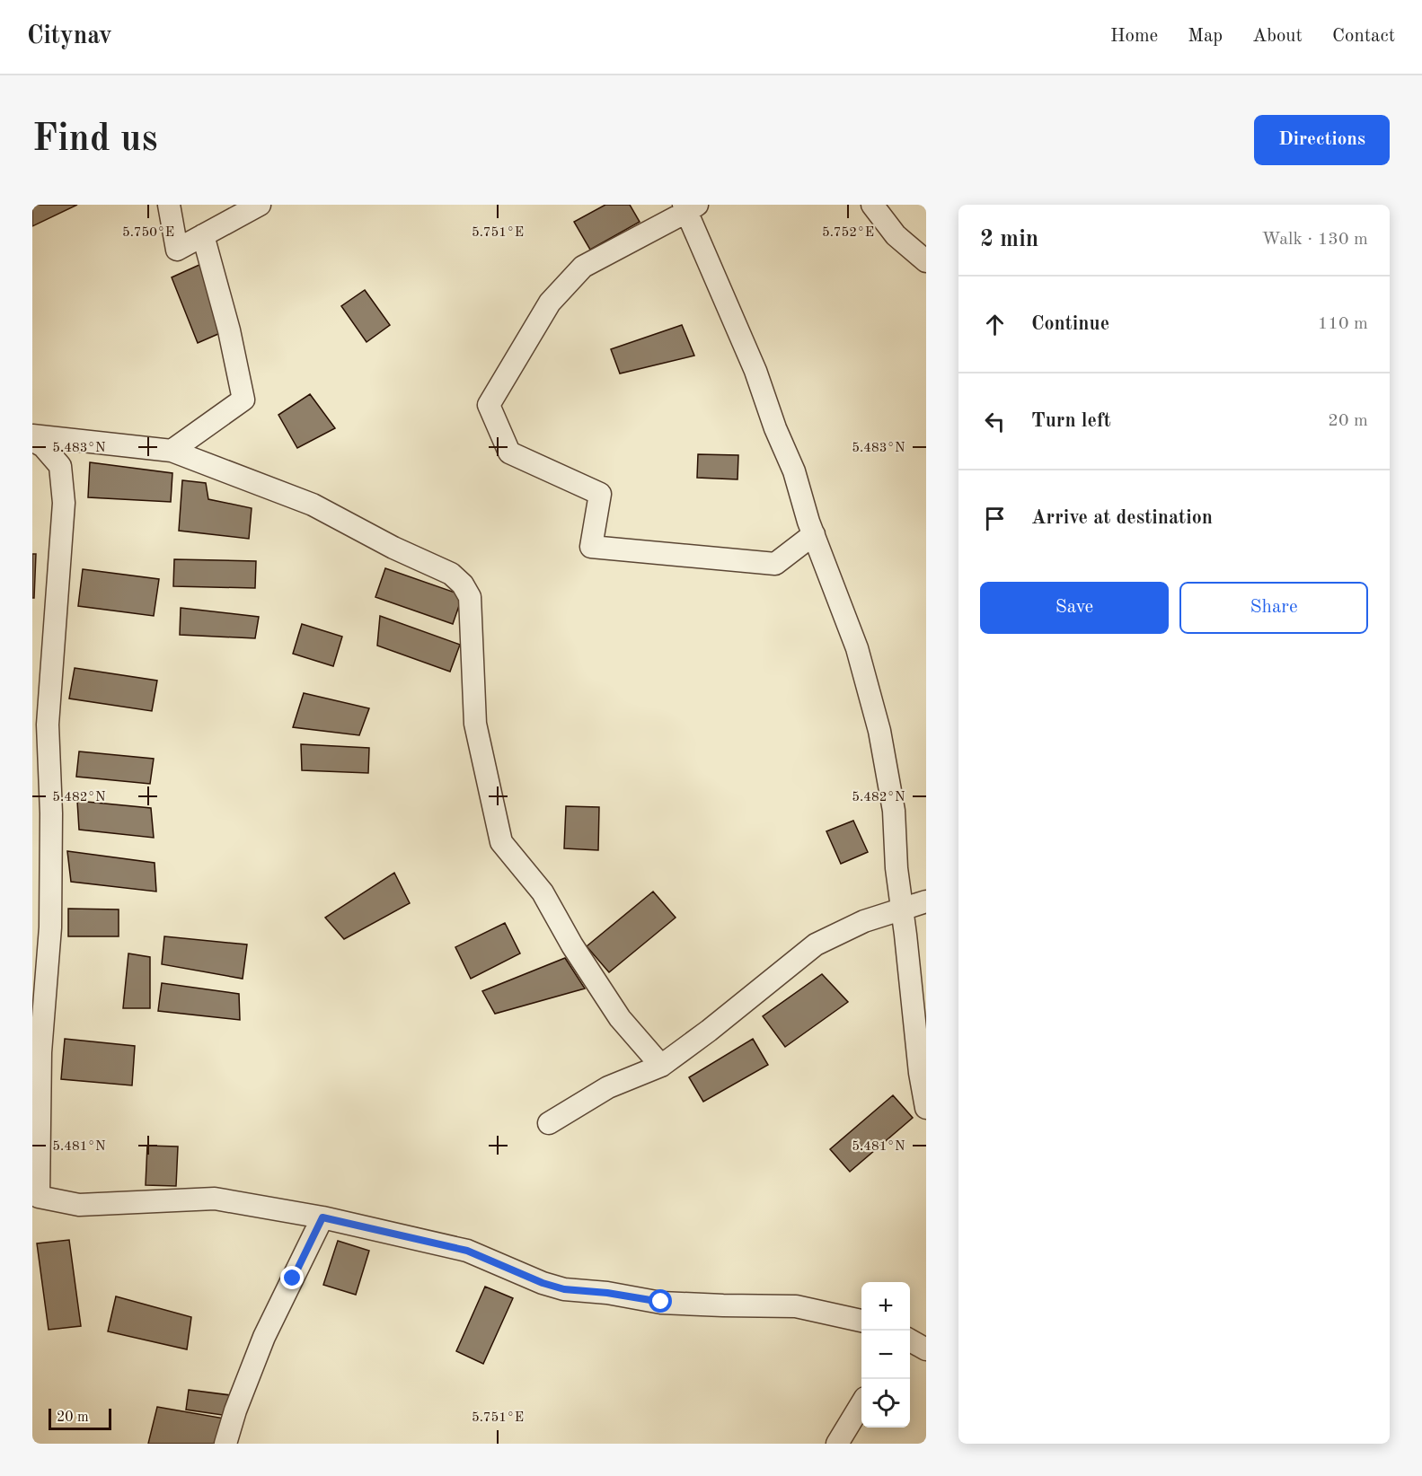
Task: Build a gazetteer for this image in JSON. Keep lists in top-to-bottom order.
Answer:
{
  "scale_bar": "20 m",
  "page": {
    "header": "Citynav",
    "nav": [
      "Home",
      "Map",
      "About",
      "Contact"
    ],
    "buttons": [
      "Directions",
      ["Save", "Share"]
    ],
    "title": "Find us",
    "heading": ["2 min", "Walk · 130 m"],
    "list": [
      ["Continue", "110 m"],
      ["Turn left", "20 m"],
      "Arrive at destination"
    ],
    "map_buttons": ["+", "−"],
    "scale": "20 m"
  },
  "coordinates": [
    "5.750°E",
    "5.751°E",
    "5.752°E",
    "5.483°N",
    "5.482°N",
    "5.481°N"
  ]
}
